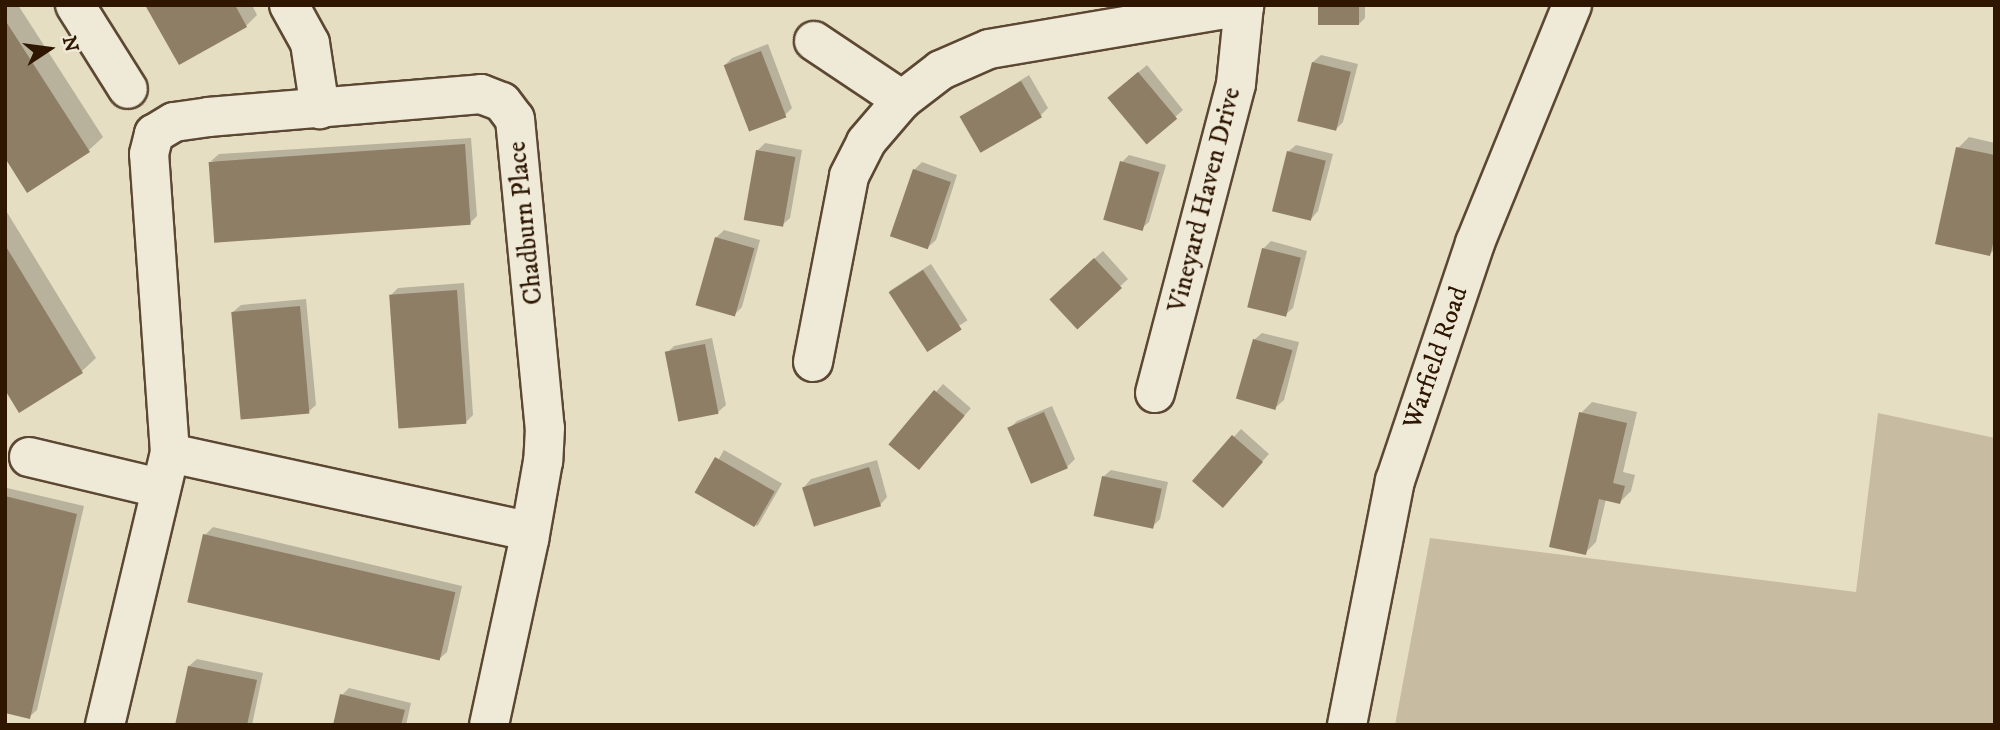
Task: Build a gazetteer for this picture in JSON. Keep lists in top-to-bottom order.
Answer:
{
  "streets": {
    "street": ["Vineyard Haven Drive", "Chadburn Place", "Warfield Road"]
  },
  "north": "right"
}
